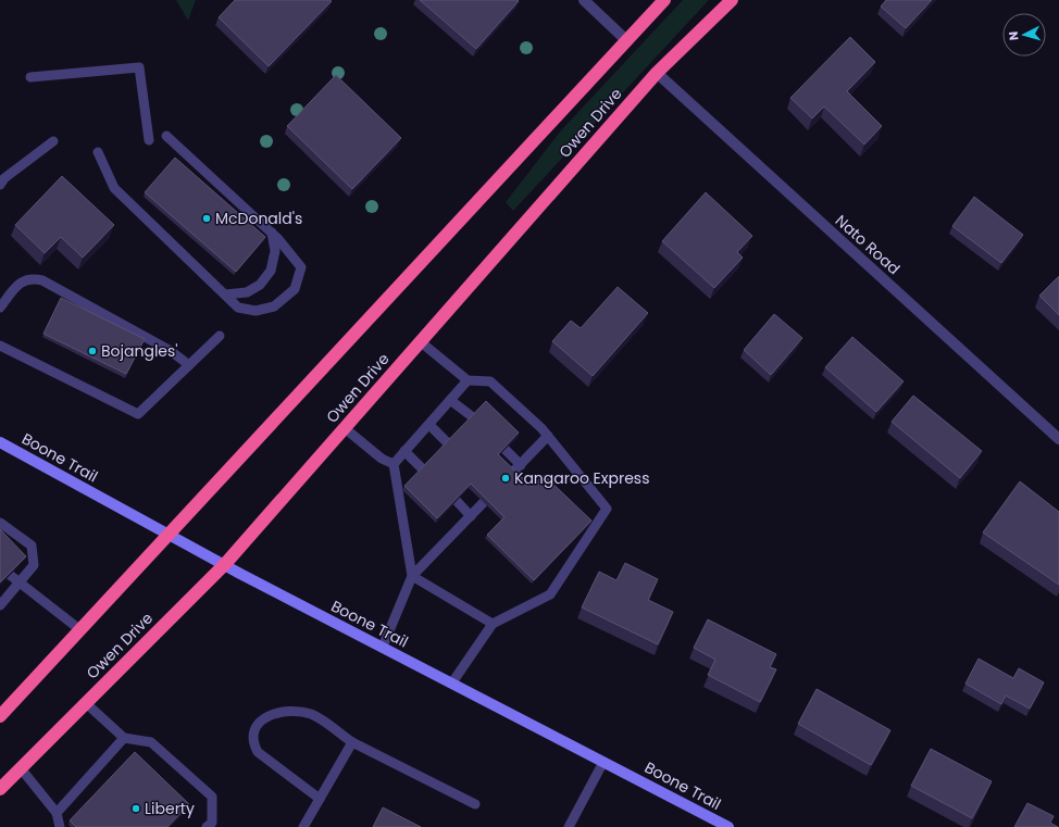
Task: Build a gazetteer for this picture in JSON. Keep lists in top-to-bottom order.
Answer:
{
  "streets": {
    "highway": ["Owen Drive"],
    "street": ["Nato Road", "Boone Trail"]
  },
  "crossings": [
    ["Owen Drive", "Nato Road"],
    ["Owen Drive", "Boone Trail"]
  ],
  "places": [
    "McDonald's",
    "Bojangles'",
    "Kangaroo Express",
    "Liberty"
  ],
  "north": "left"
}
